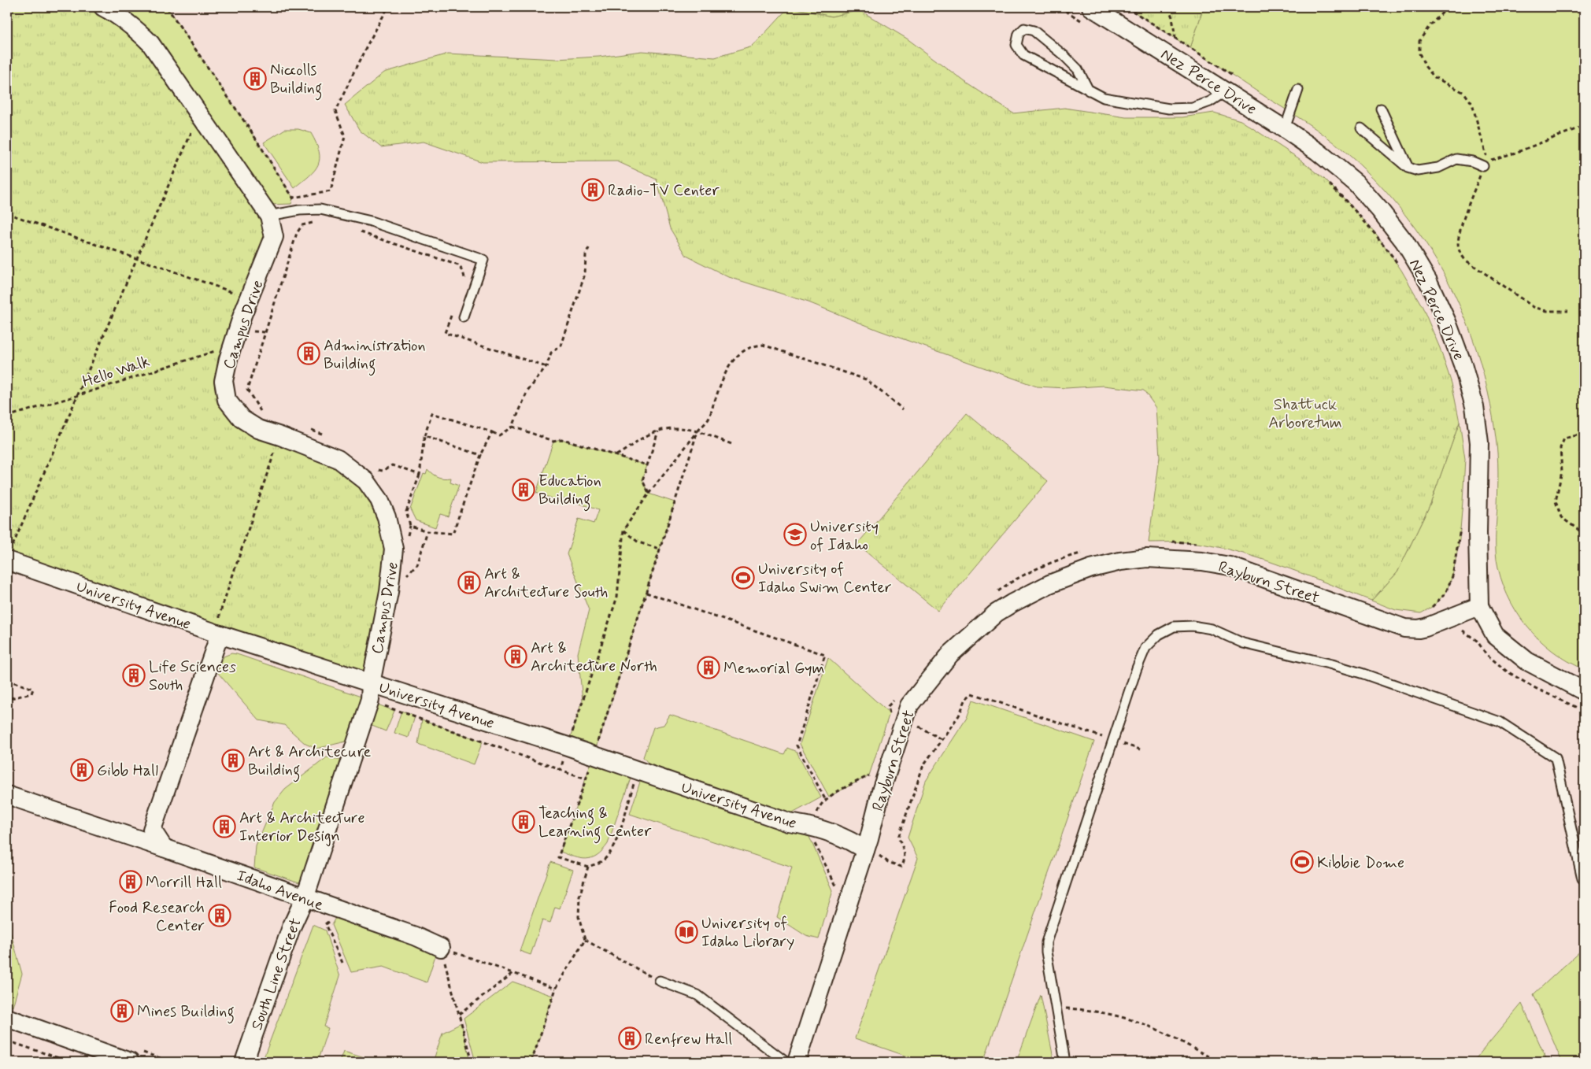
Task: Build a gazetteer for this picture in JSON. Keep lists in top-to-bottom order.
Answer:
{
  "streets": {
    "street": [
      "Nez Perce Drive",
      "Campus Drive",
      "Rayburn Street",
      "University Avenue",
      "Idaho Avenue",
      "South Line Street"
    ],
    "path": ["Hello Walk"]
  },
  "crossings": [
    ["Nez Perce Drive", "Rayburn Street"],
    ["Campus Drive", "Hello Walk"],
    ["Campus Drive", "University Avenue"],
    ["Campus Drive", "South Line Street"],
    ["Rayburn Street", "University Avenue"],
    ["University Avenue", "South Line Street"],
    ["Idaho Avenue", "South Line Street"]
  ],
  "parks": ["Shattuck Arboretum"],
  "places": {
    "building": [
      "Niccolls Building",
      "Radio-TV Center",
      "Administration Building",
      "Education Building",
      "Art & Architecture South",
      "Art & Architecture North",
      "Memorial Gym",
      "Life Sciences South",
      "Art & Architecure Building",
      "Gibb Hall",
      "Teaching & Learning Center",
      "Art & Architecture Interior Design",
      "Morrill Hall",
      "Food Research Center",
      "Mines Building",
      "Renfrew Hall"
    ],
    "school or university": ["University of Idaho"],
    "sports": ["University of Idaho Swim Center", "Kibbie Dome"],
    "library": ["University of Idaho Library"]
  }
}
